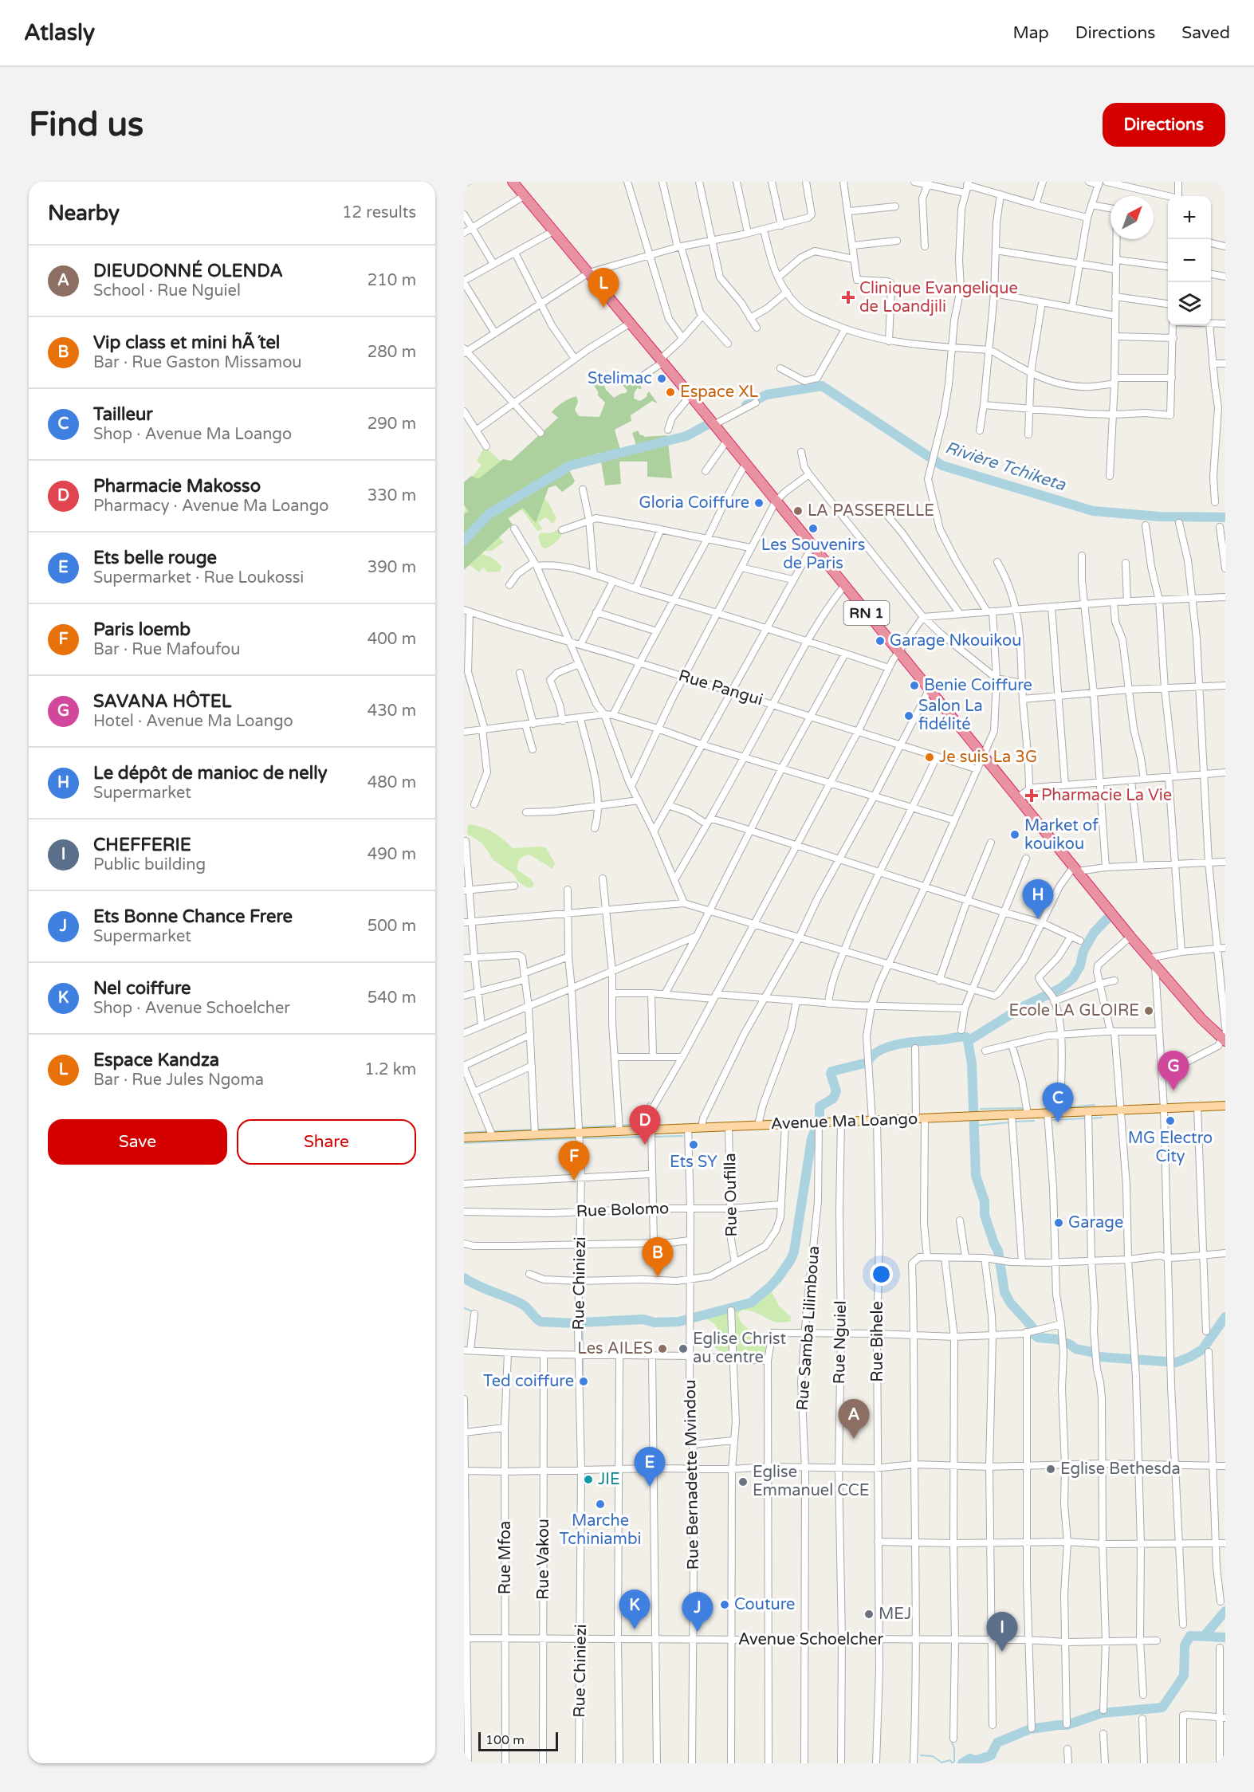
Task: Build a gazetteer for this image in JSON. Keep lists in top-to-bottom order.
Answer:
{
  "streets": {
    "highway": ["RN 1"],
    "main road": ["Avenue Ma Loango"],
    "street": [
      "Rue Pangui",
      "Rue Oufilla",
      "Rue Bolomo",
      "Rue Chiniezi",
      "Rue Samba Lilimboua",
      "Rue Bihele",
      "Rue Nguiel",
      "Rue Bernadette Mvindou",
      "Rue Mfoa",
      "Rue Vakou",
      "Avenue Schoelcher"
    ]
  },
  "crossings": [
    ["RN 1", "Rue Bihele"],
    ["Rue Pangui", "Rue Bihele"],
    ["Avenue Ma Loango", "Rue Oufilla"],
    ["Avenue Ma Loango", "Rue Chiniezi"],
    ["Avenue Ma Loango", "Rue Samba Lilimboua"],
    ["Avenue Ma Loango", "Rue Bihele"],
    ["Avenue Ma Loango", "Rue Nguiel"],
    ["Avenue Ma Loango", "Rue Bernadette Mvindou"],
    ["Rue Oufilla", "Rue Bolomo"],
    ["Rue Bolomo", "Rue Chiniezi"],
    ["Rue Bolomo", "Rue Bernadette Mvindou"],
    ["Rue Chiniezi", "Avenue Schoelcher"],
    ["Rue Samba Lilimboua", "Avenue Schoelcher"],
    ["Rue Bihele", "Avenue Schoelcher"],
    ["Rue Nguiel", "Avenue Schoelcher"],
    ["Rue Bernadette Mvindou", "Avenue Schoelcher"],
    ["Rue Mfoa", "Avenue Schoelcher"],
    ["Rue Vakou", "Avenue Schoelcher"]
  ],
  "water": ["Rivière Tchiketa"],
  "places": {
    "health": ["Clinique Evangelique de Loandjili", "Pharmacie La Vie"],
    "other": [
      "Stelimac",
      "Espace XL",
      "Gloria Coiffure",
      "LA PASSERELLE",
      "Les Souvenirs de Paris",
      "Garage Nkouikou",
      "Benie Coiffure",
      "Salon La fidélité",
      "Je suis La 3G",
      "Market of kouikou",
      "Ecole LA GLOIRE",
      "MG Electro City",
      "Ets SY",
      "Garage",
      "Les AILES",
      "Eglise Christ au centre",
      "Ted coiffure",
      "Eglise Bethesda",
      "JIE",
      "Eglise Emmanuel CCE",
      "Marche Tchiniambi",
      "Couture",
      "MEJ"
    ]
  },
  "scale_bar": "100 m",
  "north": "top right",
  "page": {
    "header": "Atlasly",
    "nav": ["Map", "Directions", "Saved"],
    "buttons": [
      "Directions",
      ["Save", "Share"]
    ],
    "title": "Find us",
    "heading": ["Nearby", "12 results"],
    "map_buttons": ["+", "−"],
    "list": [
      {
        "mark": "A",
        "name": "DIEUDONNÉ OLENDA",
        "note": "School · Rue Nguiel",
        "value": "210 m"
      },
      {
        "mark": "B",
        "name": "Vip class et mini hÃ´tel",
        "note": "Bar · Rue Gaston Missamou",
        "value": "280 m"
      },
      {
        "mark": "C",
        "name": "Tailleur",
        "note": "Shop · Avenue Ma Loango",
        "value": "290 m"
      },
      {
        "mark": "D",
        "name": "Pharmacie Makosso",
        "note": "Pharmacy · Avenue Ma Loango",
        "value": "330 m"
      },
      {
        "mark": "E",
        "name": "Ets belle rouge",
        "note": "Supermarket · Rue Loukossi",
        "value": "390 m"
      },
      {
        "mark": "F",
        "name": "Paris loemb",
        "note": "Bar · Rue Mafoufou",
        "value": "400 m"
      },
      {
        "mark": "G",
        "name": "SAVANA HÔTEL",
        "note": "Hotel · Avenue Ma Loango",
        "value": "430 m"
      },
      {
        "mark": "H",
        "name": "Le dépôt de manioc de nelly",
        "note": "Supermarket",
        "value": "480 m"
      },
      {
        "mark": "I",
        "name": "CHEFFERIE",
        "note": "Public building",
        "value": "490 m"
      },
      {
        "mark": "J",
        "name": "Ets Bonne Chance Frere",
        "note": "Supermarket",
        "value": "500 m"
      },
      {
        "mark": "K",
        "name": "Nel coiffure",
        "note": "Shop · Avenue Schoelcher",
        "value": "540 m"
      },
      {
        "mark": "L",
        "name": "Espace Kandza",
        "note": "Bar · Rue Jules Ngoma",
        "value": "1.2 km"
      }
    ],
    "pins": [
      "L",
      "H",
      "G",
      "C",
      "D",
      "F",
      "B",
      "A",
      "E",
      "K",
      "J",
      "I"
    ],
    "scale": "100 m"
  }
}
